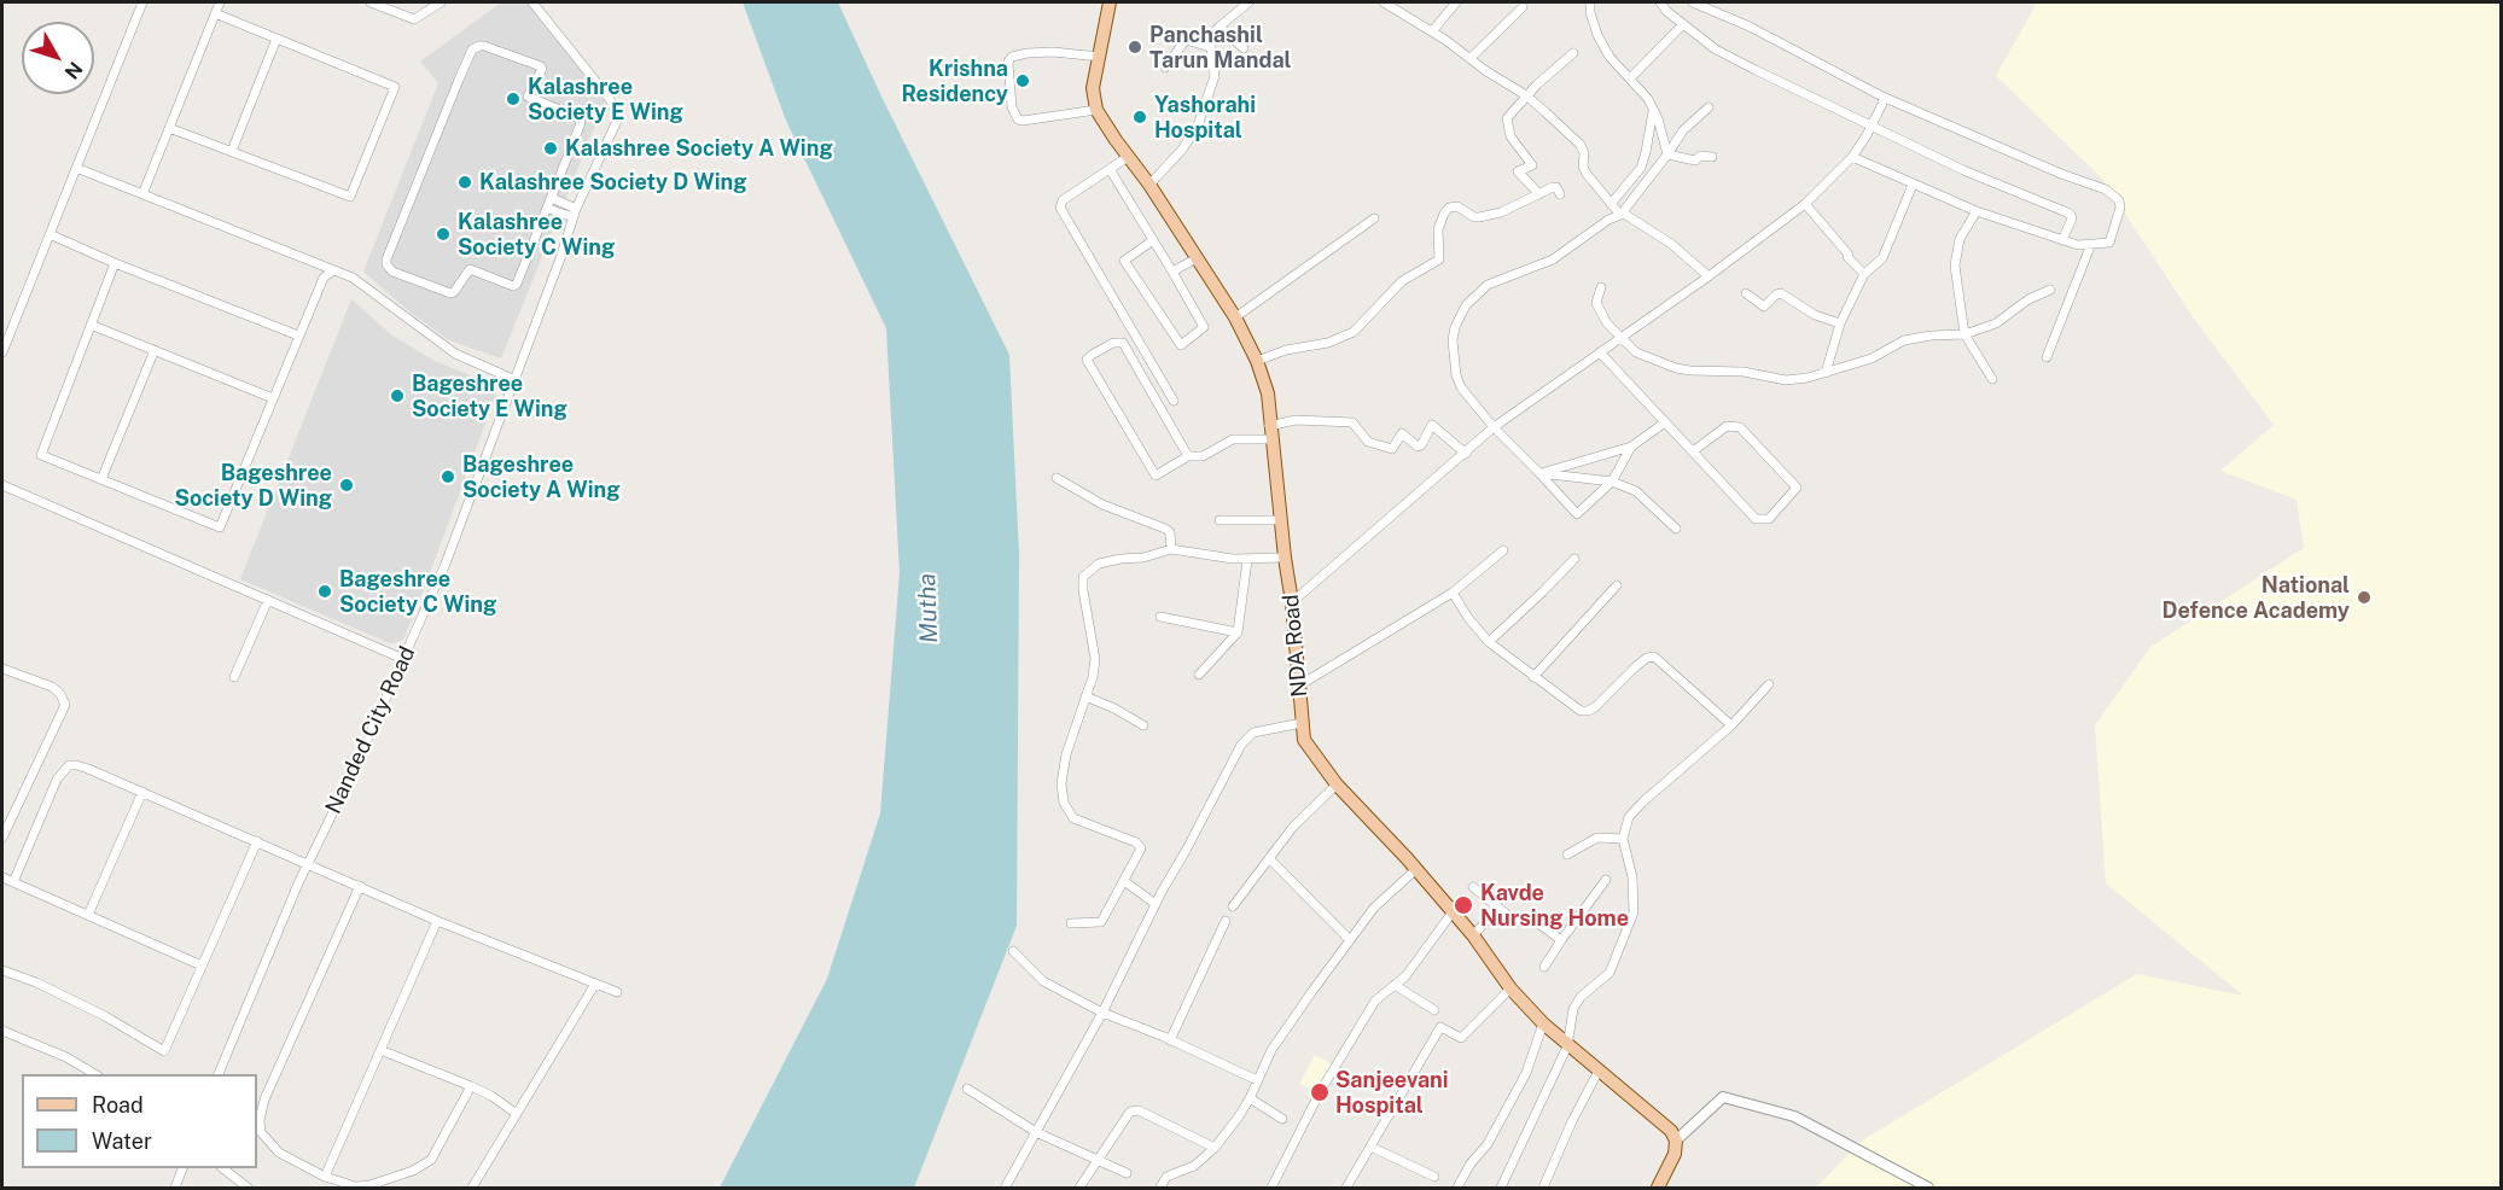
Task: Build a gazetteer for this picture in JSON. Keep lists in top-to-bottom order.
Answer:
{
  "streets": {
    "main road": ["NDA Road"],
    "street": ["Nanded City Road"]
  },
  "water": ["Mutha"],
  "places": [
    "Panchashil Tarun Mandal",
    "Krishna Residency",
    "Kalashree Society E Wing",
    "Yashorahi Hospital",
    "Kalashree Society A Wing",
    "Kalashree Society D Wing",
    "Kalashree Society C Wing",
    "Bageshree Society E Wing",
    "Bageshree Society A Wing",
    "Bageshree Society D Wing",
    "Bageshree Society C Wing",
    "National Defence Academy",
    "Kavde Nursing Home",
    "Sanjeevani Hospital"
  ],
  "legend": ["Road", "Water"],
  "north": "bottom right"
}
